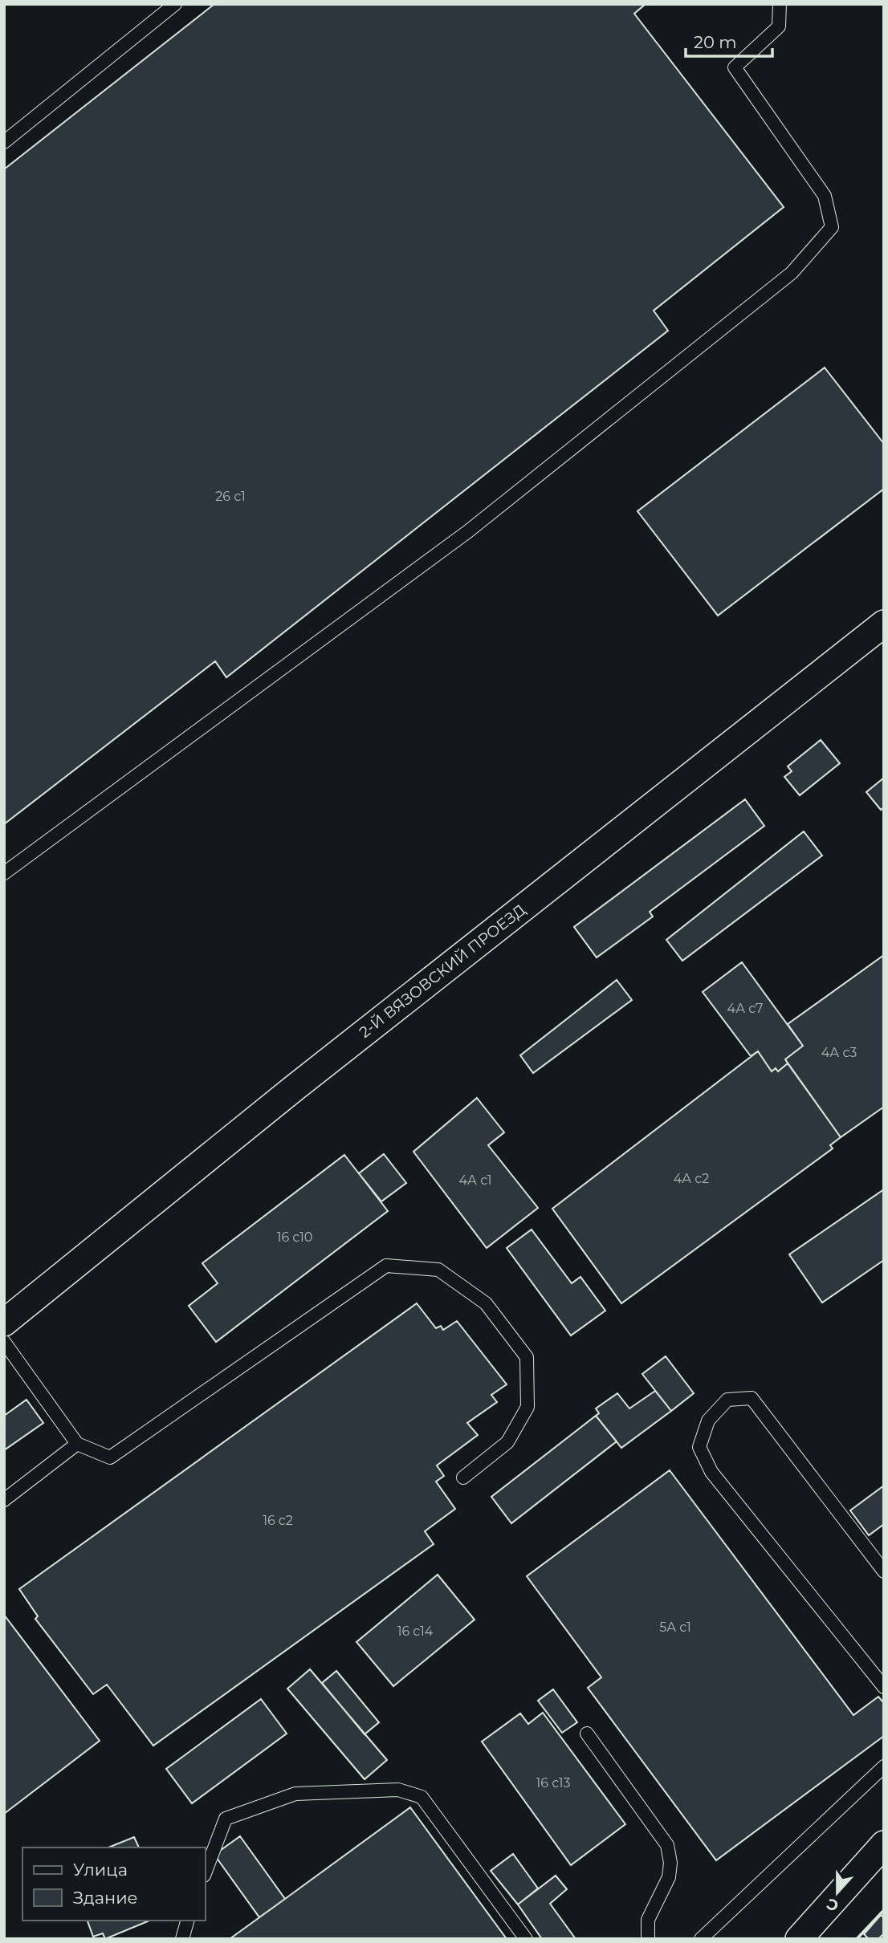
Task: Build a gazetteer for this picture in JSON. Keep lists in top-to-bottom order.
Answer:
{
  "streets": {
    "street": ["2-Й ВЯЗОВСКИЙ ПРОЕЗД"]
  },
  "house_numbers": [
    "26 с1",
    "4А с7",
    "4А с3",
    "4А с2",
    "4А с1",
    "16 с10",
    "16 c2",
    "5А с1",
    "16 с14",
    "16 с13"
  ],
  "legend": ["Улица", "Здание"],
  "scale_bar": "20 m",
  "north": "bottom"
}
